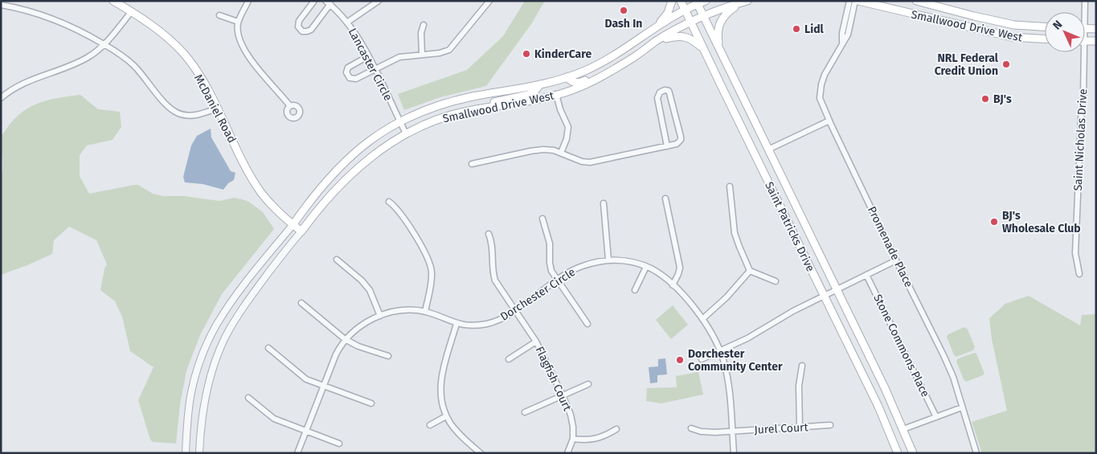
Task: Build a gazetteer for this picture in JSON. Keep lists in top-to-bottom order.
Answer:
{
  "streets": {
    "main road": ["Smallwood Drive West", "McDaniel Road", "Saint Patricks Drive"],
    "street": [
      "Lancaster Circle",
      "Saint Nicholas Drive",
      "Promenade Place",
      "Dorchester Circle",
      "Stone Commons Place",
      "Flagfish Court",
      "Jurel Court"
    ]
  },
  "crossings": [
    ["Smallwood Drive West", "Lancaster Circle"],
    ["Smallwood Drive West", "McDaniel Road"],
    ["Smallwood Drive West", "Saint Patricks Drive"],
    ["Dorchester Circle", "Flagfish Court"],
    ["Dorchester Circle", "Jurel Court"]
  ],
  "places": [
    "Dash In",
    "Lidl",
    "KinderCare",
    "NRL Federal Credit Union",
    "BJ's",
    "BJ's Wholesale Club",
    "Dorchester Community Center"
  ],
  "north": "top left"
}
